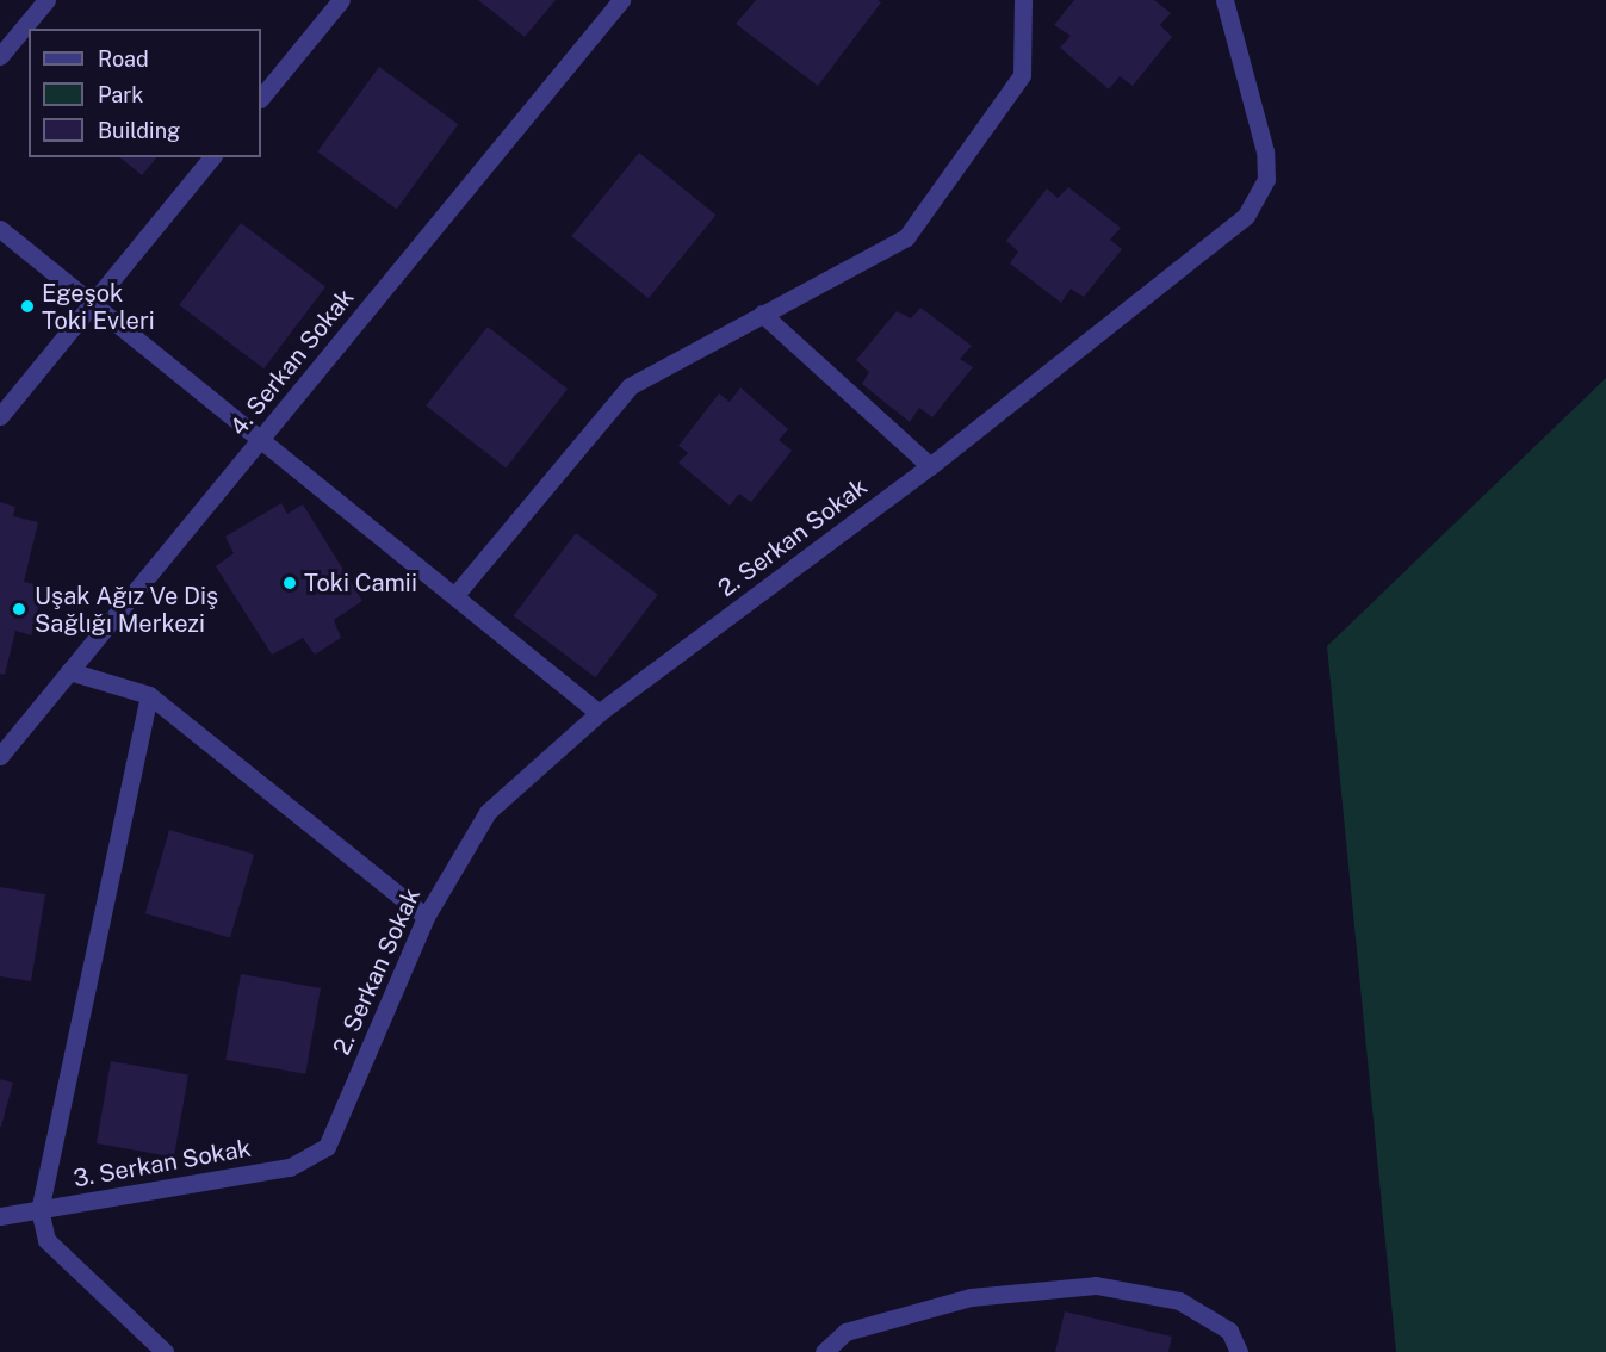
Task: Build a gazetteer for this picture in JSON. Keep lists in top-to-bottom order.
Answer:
{
  "streets": {
    "street": ["4. Serkan Sokak", "2. Serkan Sokak", "3. Serkan Sokak"]
  },
  "crossings": [
    ["2. Serkan Sokak", "3. Serkan Sokak"]
  ],
  "places": ["Egeşok Toki Evleri", "Toki Camii", "Uşak Ağız Ve Diş Sağlığı Merkezi"],
  "legend": ["Road", "Park", "Building"]
}
